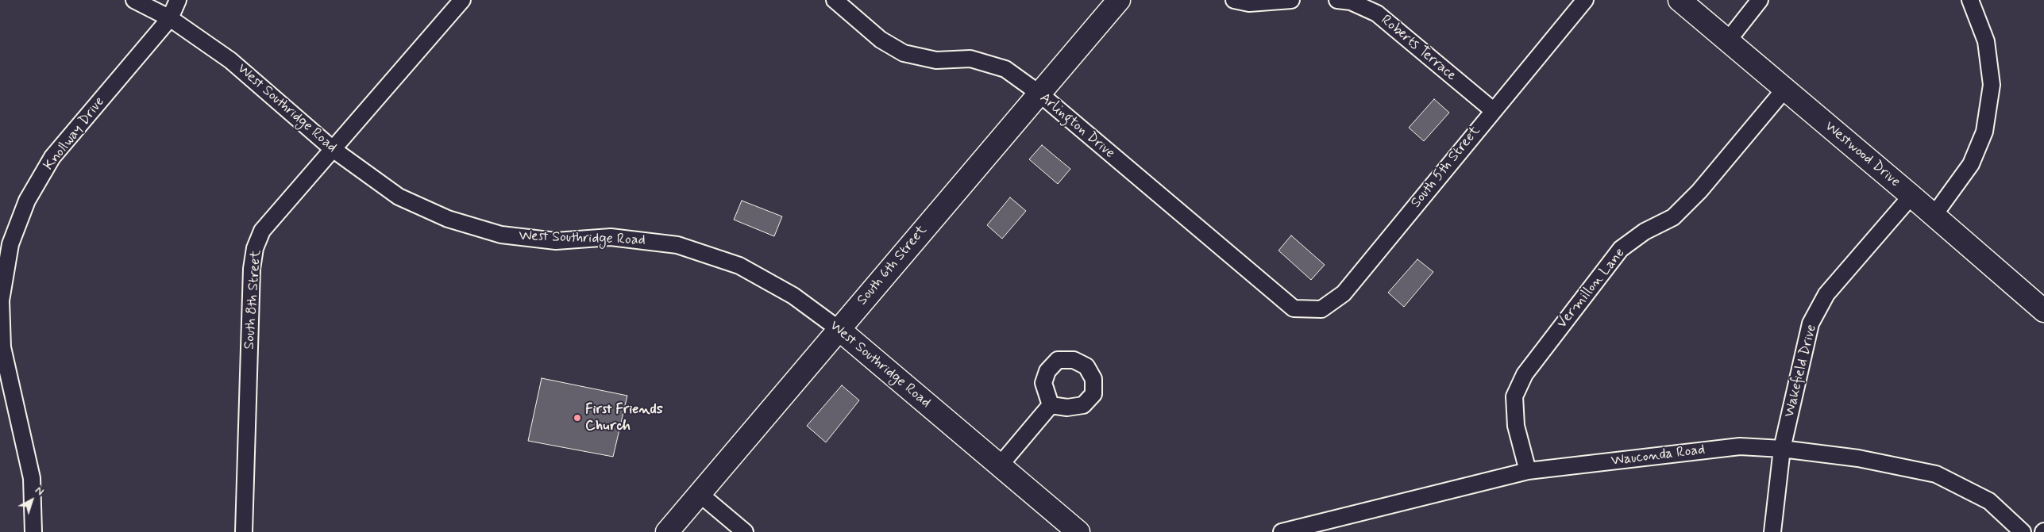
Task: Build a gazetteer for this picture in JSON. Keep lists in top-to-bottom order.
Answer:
{
  "streets": {
    "street": [
      "Roberts Terrace",
      "West Southridge Road",
      "Arlington Drive",
      "Knollway Drive",
      "Westwood Drive",
      "South 5th Street",
      "South 6th Street",
      "Vermillon Lane",
      "South 8th Street",
      "Wakefield Drive",
      "Wauconda Road"
    ]
  },
  "crossings": [
    ["Roberts Terrace", "South 5th Street"],
    ["West Southridge Road", "Knollway Drive"],
    ["West Southridge Road", "South 6th Street"],
    ["West Southridge Road", "South 8th Street"],
    ["Arlington Drive", "South 5th Street"],
    ["Arlington Drive", "South 6th Street"],
    ["Westwood Drive", "Vermillon Lane"],
    ["Westwood Drive", "Wakefield Drive"],
    ["Vermillon Lane", "Wauconda Road"],
    ["Wakefield Drive", "Wauconda Road"]
  ],
  "places": ["First Friends Church"],
  "north": "top right"
}
